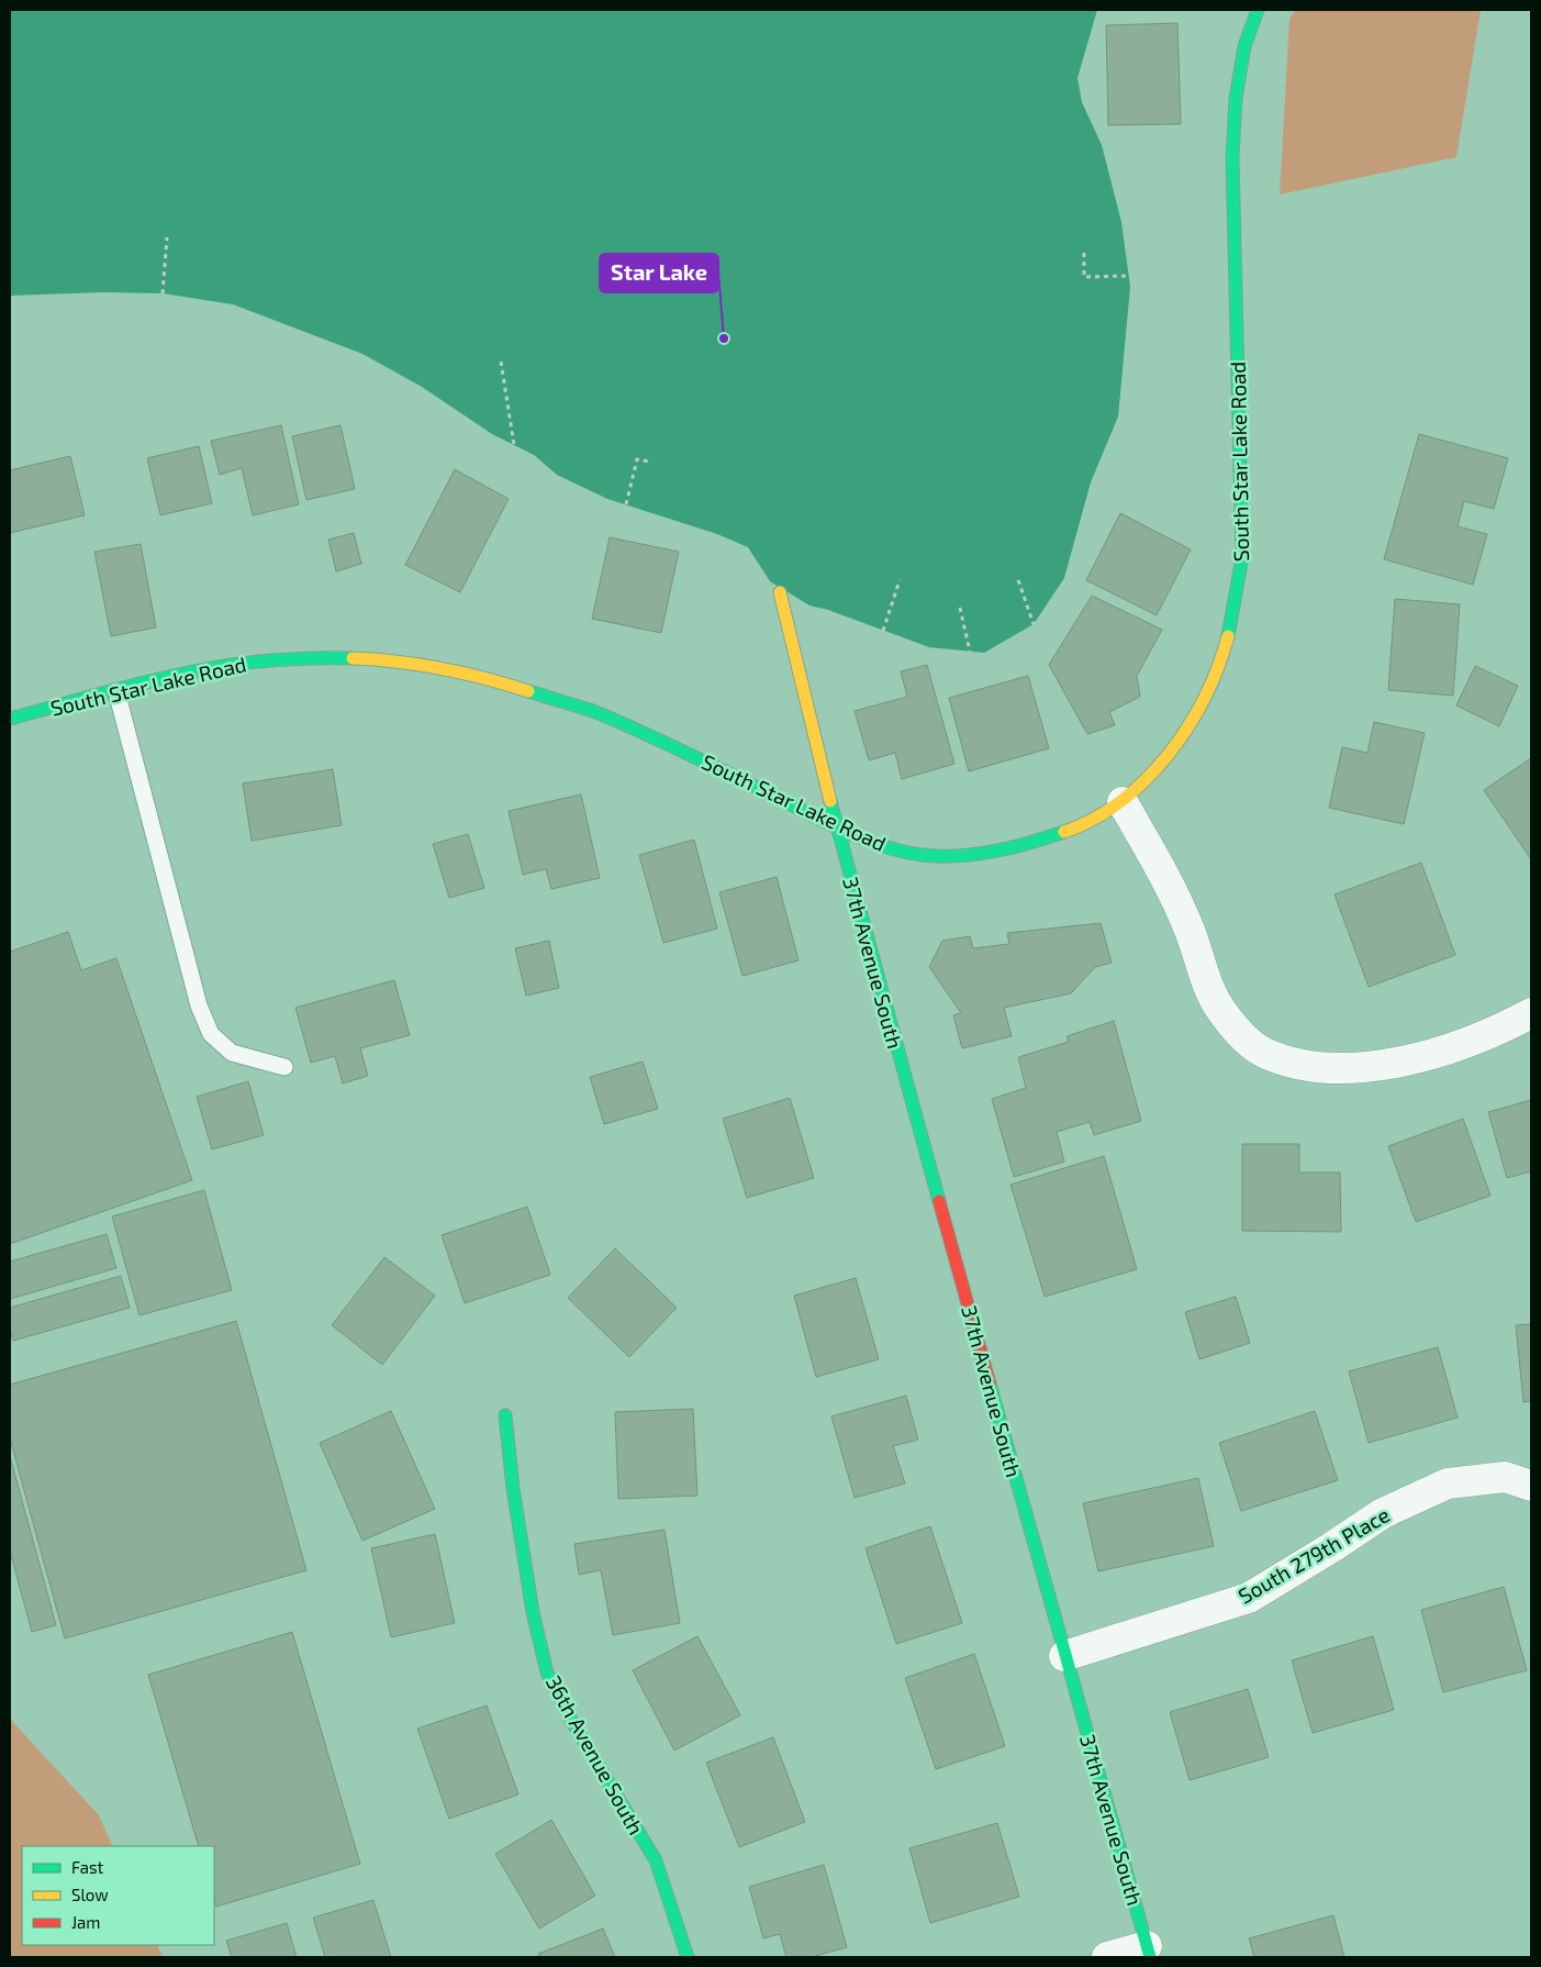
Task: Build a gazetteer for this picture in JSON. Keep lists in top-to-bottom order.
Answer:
{
  "streets": {
    "street": [
      "South Star Lake Road",
      "37th Avenue South",
      "South 279th Place",
      "36th Avenue South"
    ]
  },
  "crossings": [
    ["South Star Lake Road", "37th Avenue South"],
    ["37th Avenue South", "South 279th Place"]
  ],
  "places": ["Star Lake"],
  "legend": ["Fast", "Slow", "Jam"]
}
